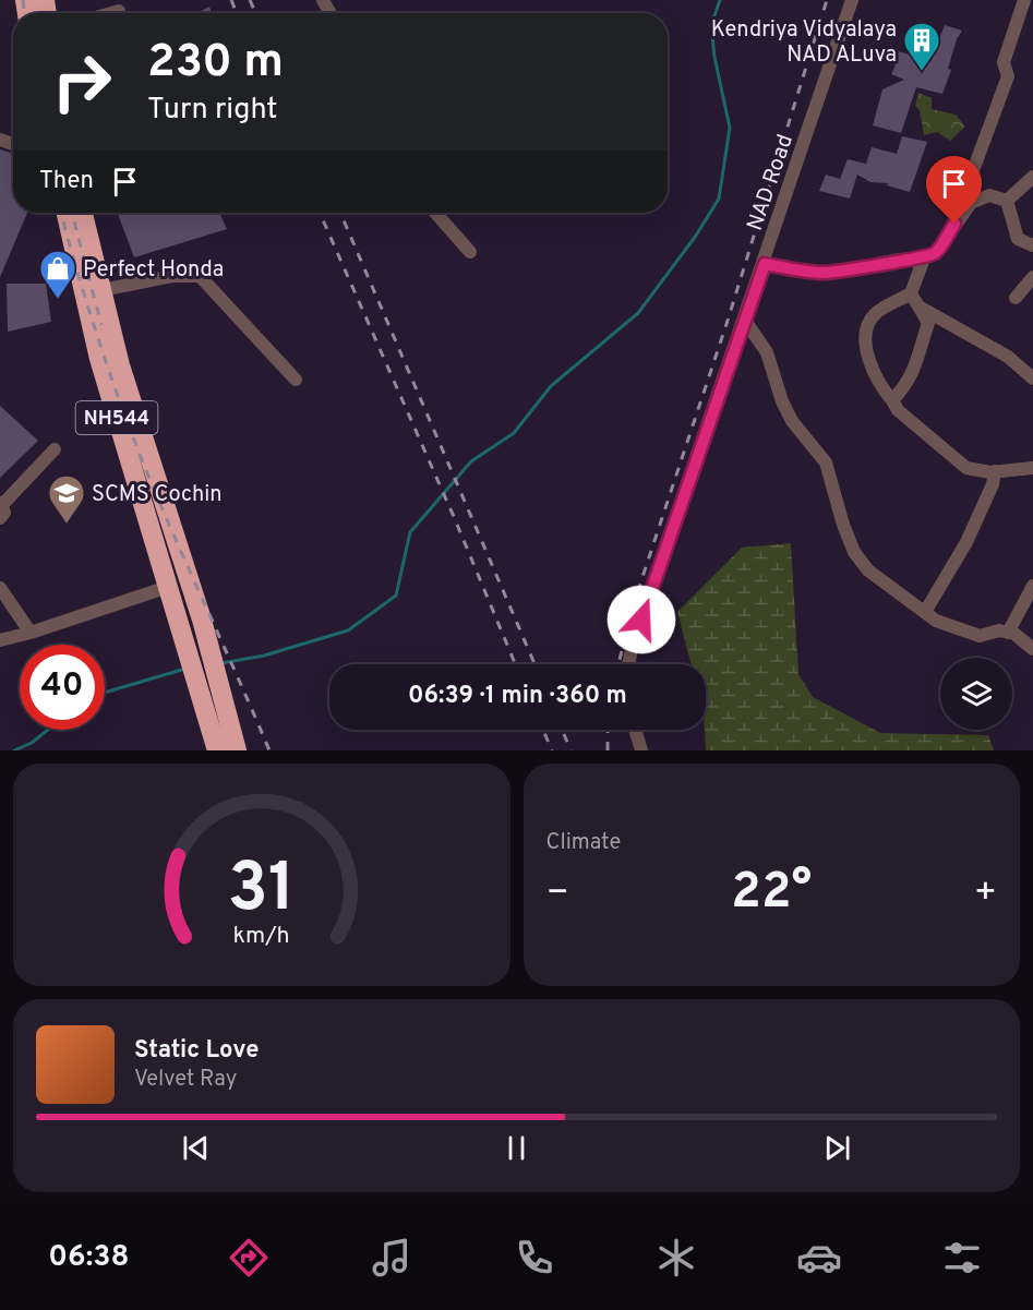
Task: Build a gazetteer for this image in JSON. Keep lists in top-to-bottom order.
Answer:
{
  "streets": {
    "highway": ["NH544"],
    "street": ["NAD Road"]
  },
  "places": {
    "building": ["Kendriya Vidyalaya NAD ALuva"],
    "shop": ["Perfect Honda"],
    "school or university": ["SCMS Cochin"]
  },
  "page": {
    "turn": ["230 m", "Turn right"],
    "then": "Then",
    "limit": "40",
    "trip": "06:39 · 1 min · 360 m",
    "tile": "Climate",
    "heat": ["−", "22°", "+"],
    "song": ["Static Love", "Velvet Ray"],
    "tabs": "06:38",
    "gauge": ["31", "km/h"]
  }
}
